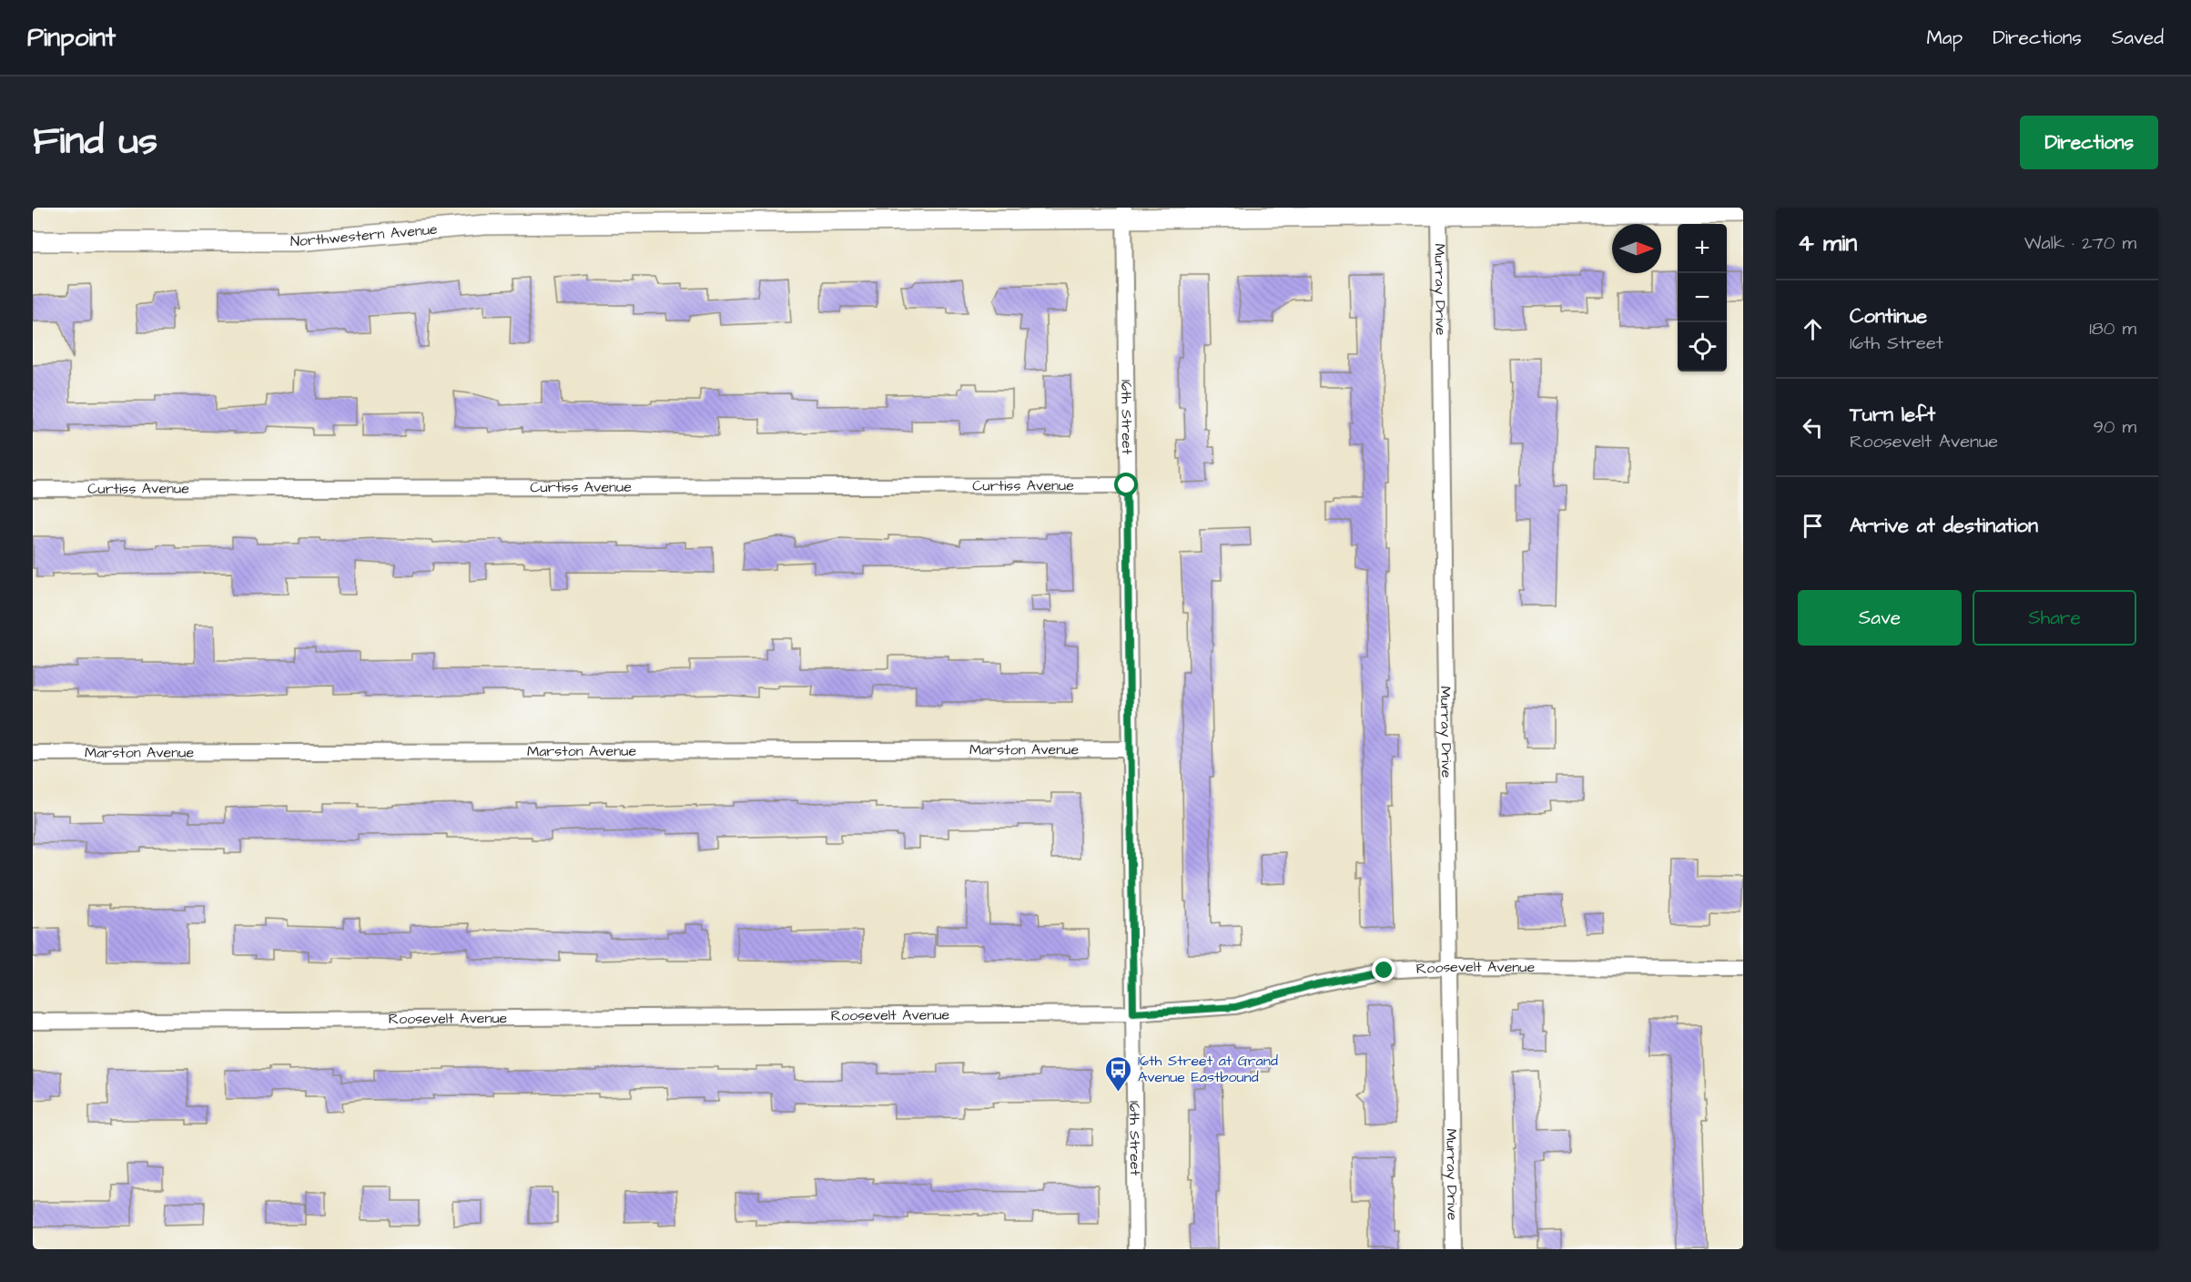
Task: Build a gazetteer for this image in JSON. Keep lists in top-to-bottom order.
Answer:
{
  "streets": {
    "street": [
      "Northwestern Avenue",
      "Murray Drive",
      "16th Street",
      "Curtiss Avenue",
      "Marston Avenue",
      "Roosevelt Avenue"
    ]
  },
  "crossings": [
    ["Northwestern Avenue", "Murray Drive"],
    ["Northwestern Avenue", "16th Street"],
    ["Murray Drive", "Roosevelt Avenue"],
    ["16th Street", "Curtiss Avenue"],
    ["16th Street", "Marston Avenue"],
    ["16th Street", "Roosevelt Avenue"]
  ],
  "places": {
    "bus stop": ["16th Street at Grand Avenue Eastbound"]
  },
  "north": "right",
  "page": {
    "header": "Pinpoint",
    "nav": ["Map", "Directions", "Saved"],
    "title": "Find us",
    "buttons": [
      "Directions",
      ["Save", "Share"]
    ],
    "heading": ["4 min", "Walk · 270 m"],
    "map_buttons": ["+", "−"],
    "list": [
      ["Continue", "16th Street", "180 m"],
      ["Turn left", "Roosevelt Avenue", "90 m"],
      "Arrive at destination"
    ]
  }
}
